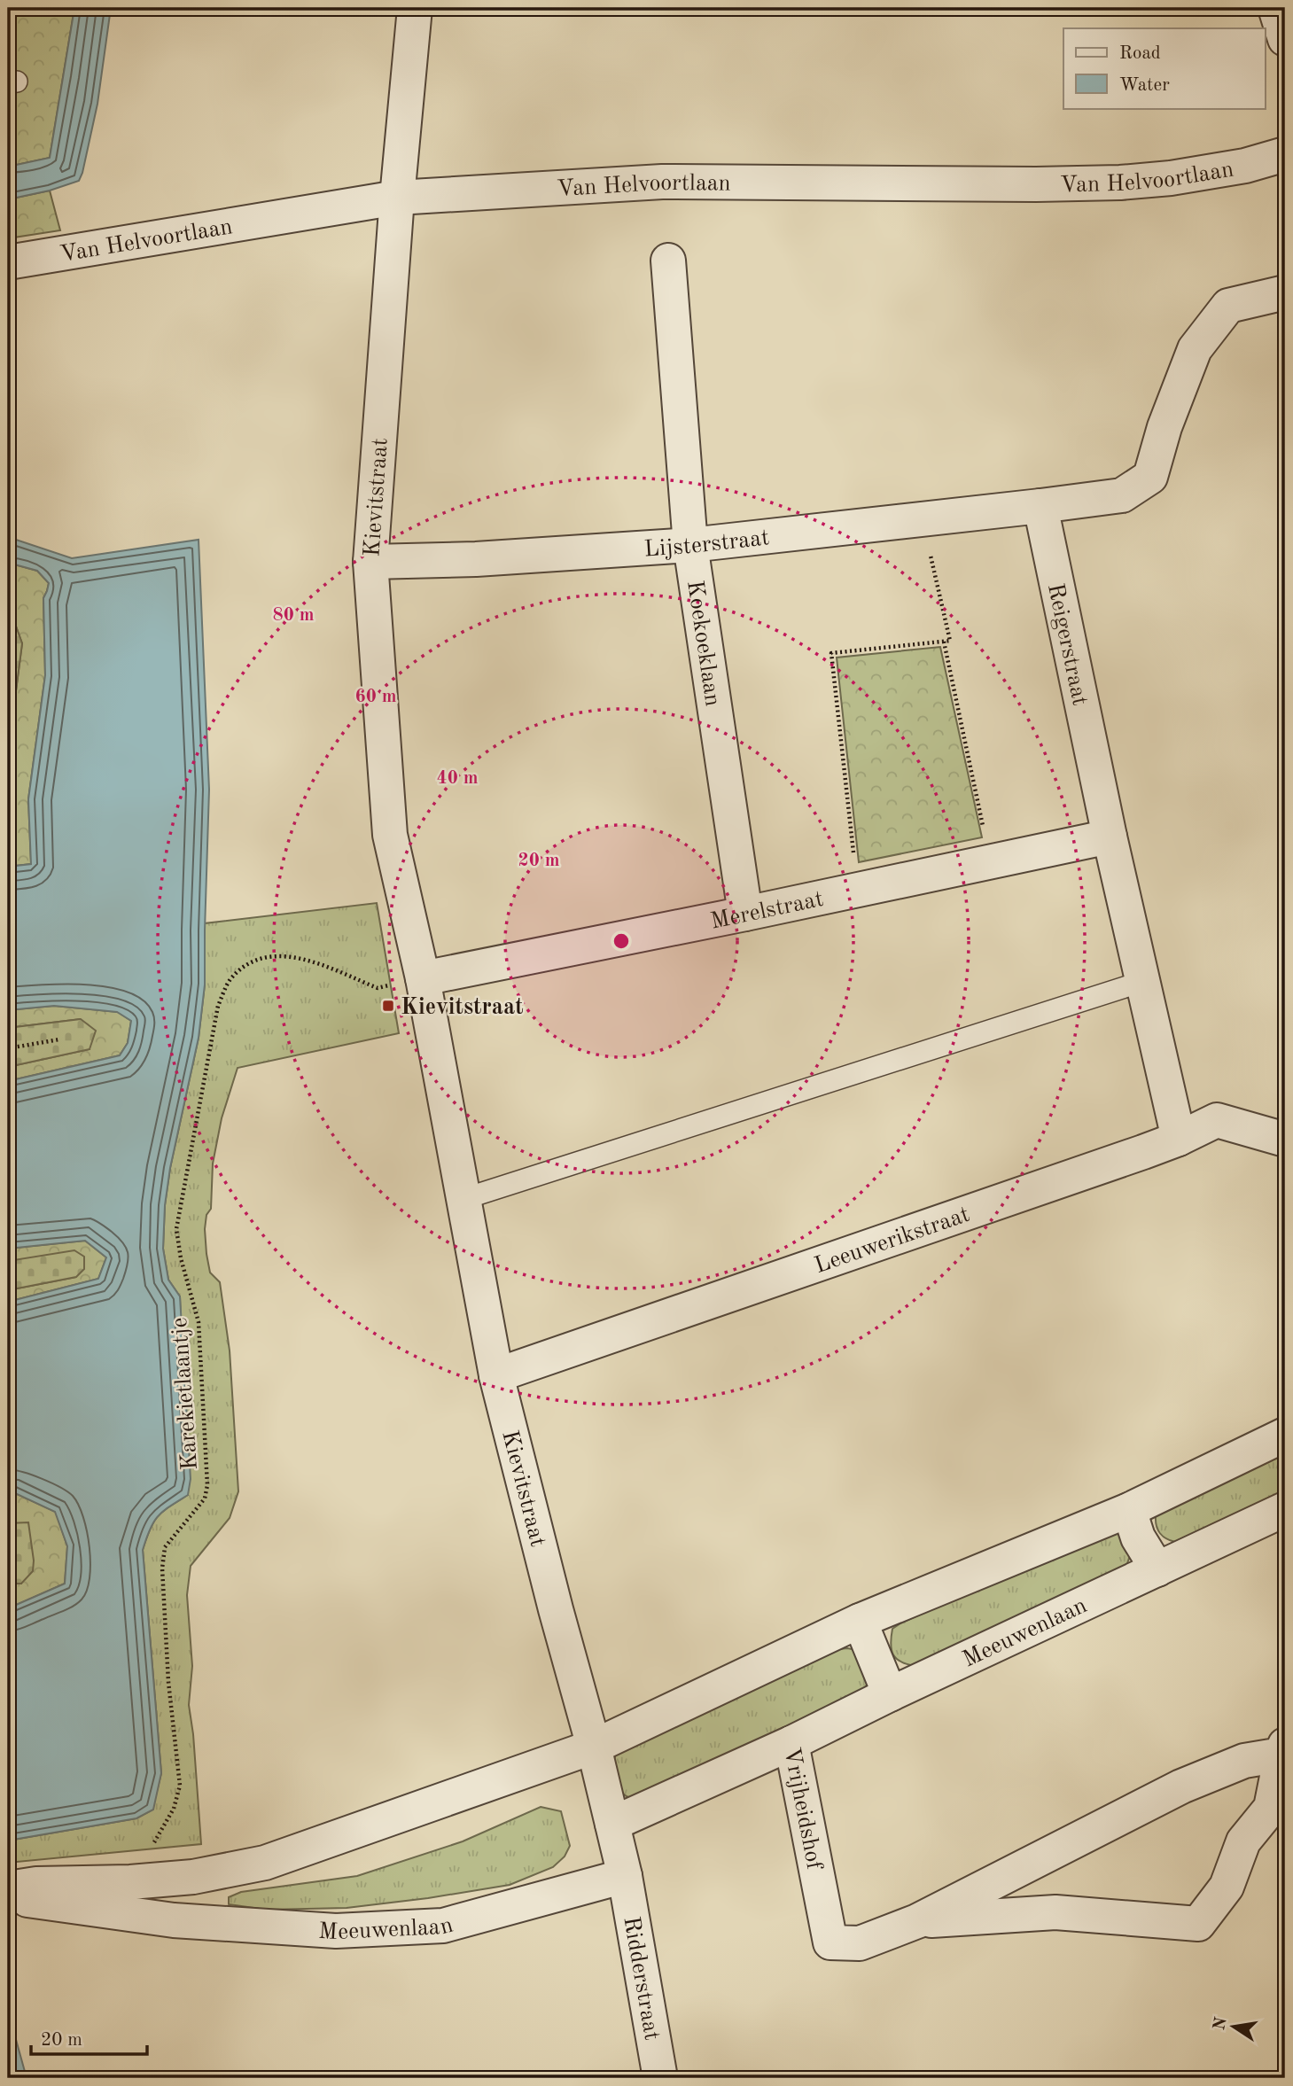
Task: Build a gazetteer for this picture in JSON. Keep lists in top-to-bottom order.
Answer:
{
  "streets": {
    "street": [
      "Van Helvoortlaan",
      "Kievitstraat",
      "Lijsterstraat",
      "Koekoeklaan",
      "Reigerstraat",
      "Merelstraat",
      "Leeuwerikstraat",
      "Meeuwenlaan",
      "Vrijheidshof",
      "Ridderstraat"
    ],
    "path": ["Karekietlaantje"]
  },
  "crossings": [
    ["Van Helvoortlaan", "Kievitstraat"],
    ["Kievitstraat", "Lijsterstraat"],
    ["Kievitstraat", "Merelstraat"],
    ["Kievitstraat", "Leeuwerikstraat"],
    ["Kievitstraat", "Karekietlaantje"],
    ["Lijsterstraat", "Koekoeklaan"],
    ["Lijsterstraat", "Reigerstraat"],
    ["Koekoeklaan", "Merelstraat"],
    ["Reigerstraat", "Merelstraat"],
    ["Reigerstraat", "Leeuwerikstraat"],
    ["Merelstraat", "Karekietlaantje"],
    ["Meeuwenlaan", "Vrijheidshof"],
    ["Meeuwenlaan", "Ridderstraat"]
  ],
  "places": {
    "transit": ["Kievitstraat"]
  },
  "legend": ["Road", "Water"],
  "scale_bar": "20 m",
  "north": "left",
  "rings": [
    "80 m",
    "60 m",
    "40 m",
    "20 m"
  ]
}
